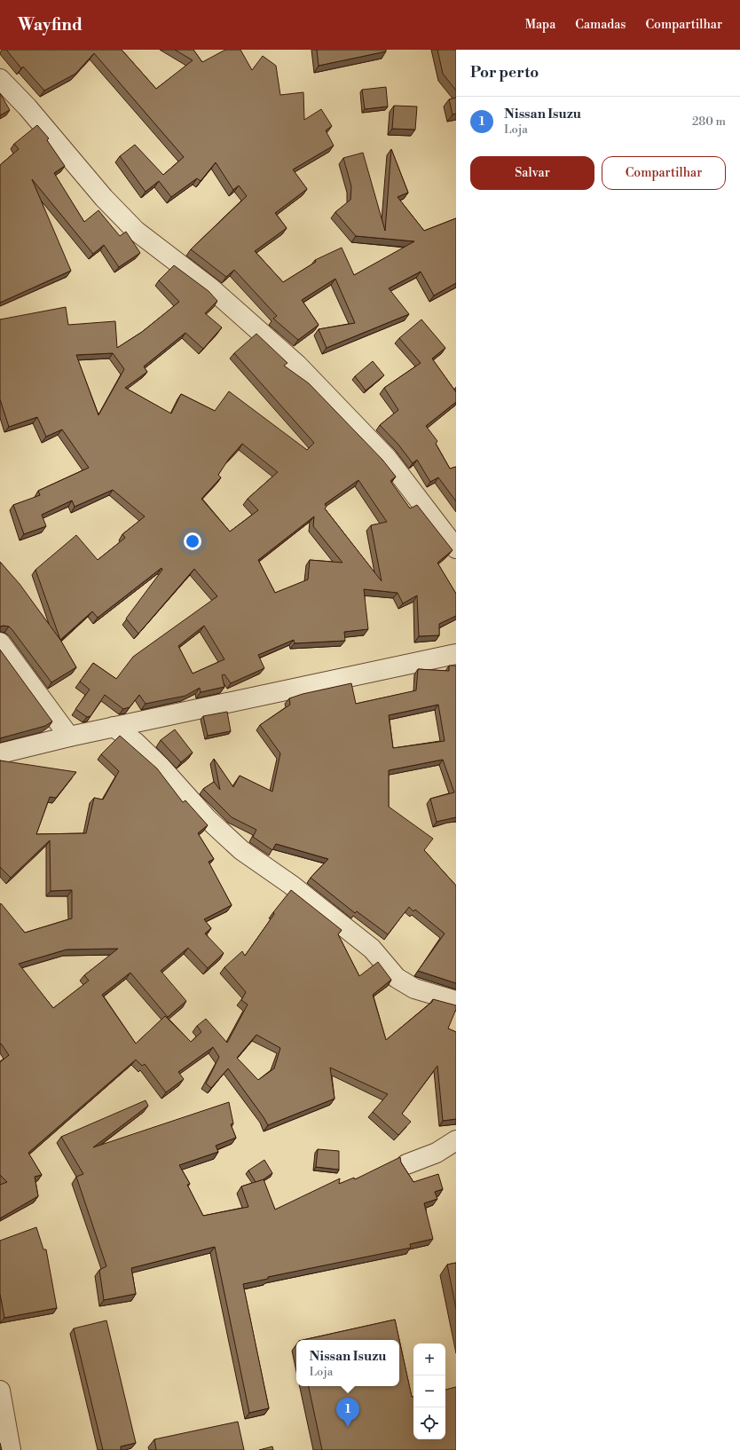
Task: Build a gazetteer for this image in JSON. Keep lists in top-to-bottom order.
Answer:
{
  "page": {
    "header": "Wayfind",
    "nav": ["Mapa", "Camadas", "Compartilhar"],
    "heading": "Por perto",
    "list": [
      {
        "mark": "1",
        "name": "Nissan Isuzu",
        "note": "Loja",
        "value": "280 m"
      }
    ],
    "buttons": ["Salvar", "Compartilhar"],
    "popup": ["Nissan Isuzu", "Loja"],
    "map_buttons": ["+", "−"],
    "pins": "1"
  }
}
